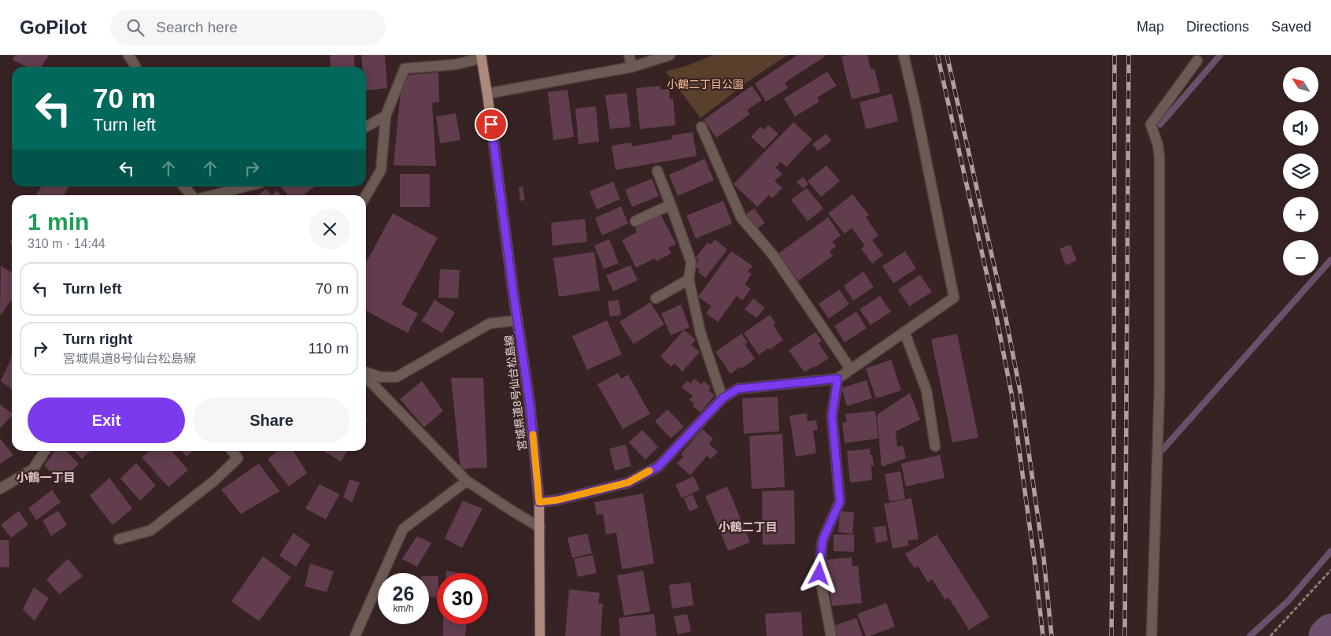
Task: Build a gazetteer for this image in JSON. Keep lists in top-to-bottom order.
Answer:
{
  "streets": {
    "main road": ["宮城県道8号仙台松島線"]
  },
  "districts": ["小鶴一丁目", "小鶴二丁目"],
  "parks": ["小鶴二丁目公園"],
  "north": "top left",
  "page": {
    "header": "GoPilot",
    "search": "Search here",
    "nav": ["Map", "Directions", "Saved"],
    "map_buttons": ["+", "−"],
    "turn": ["70 m", "Turn left"],
    "heading": ["1 min", "310 m · 14:44"],
    "list": [
      {
        "name": "Turn left",
        "value": "70 m"
      },
      {
        "name": "Turn right",
        "note": "宮城県道8号仙台松島線",
        "value": "110 m"
      }
    ],
    "buttons": ["Exit", "Share"],
    "speed": "26 km/h",
    "limit": "30"
  }
}
